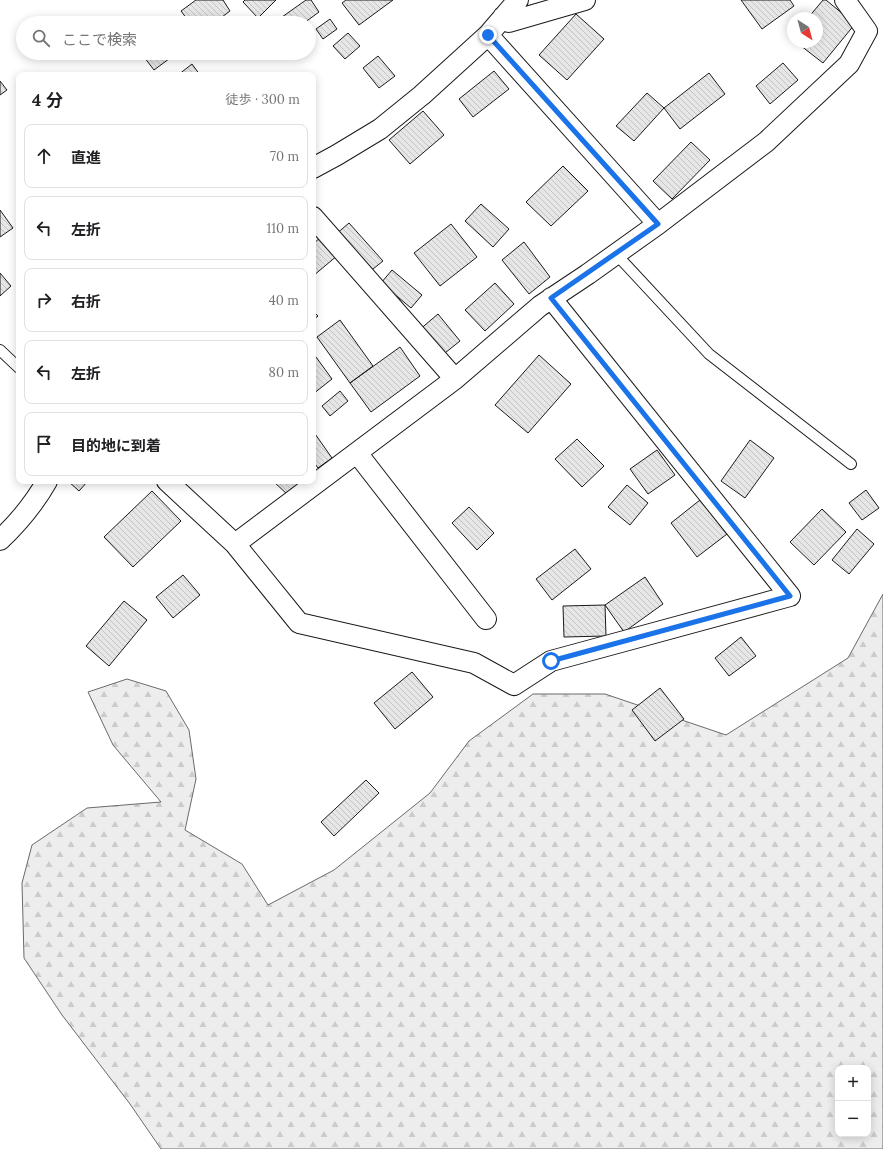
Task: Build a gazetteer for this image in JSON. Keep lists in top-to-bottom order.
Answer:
{
  "north": "bottom right",
  "page": {
    "search": "ここで検索",
    "heading": ["4 分", "徒歩 · 300 m"],
    "list": [
      ["直進", "70 m"],
      ["左折", "110 m"],
      ["右折", "40 m"],
      ["左折", "80 m"],
      "目的地に到着"
    ],
    "map_buttons": ["+", "−"]
  }
}
